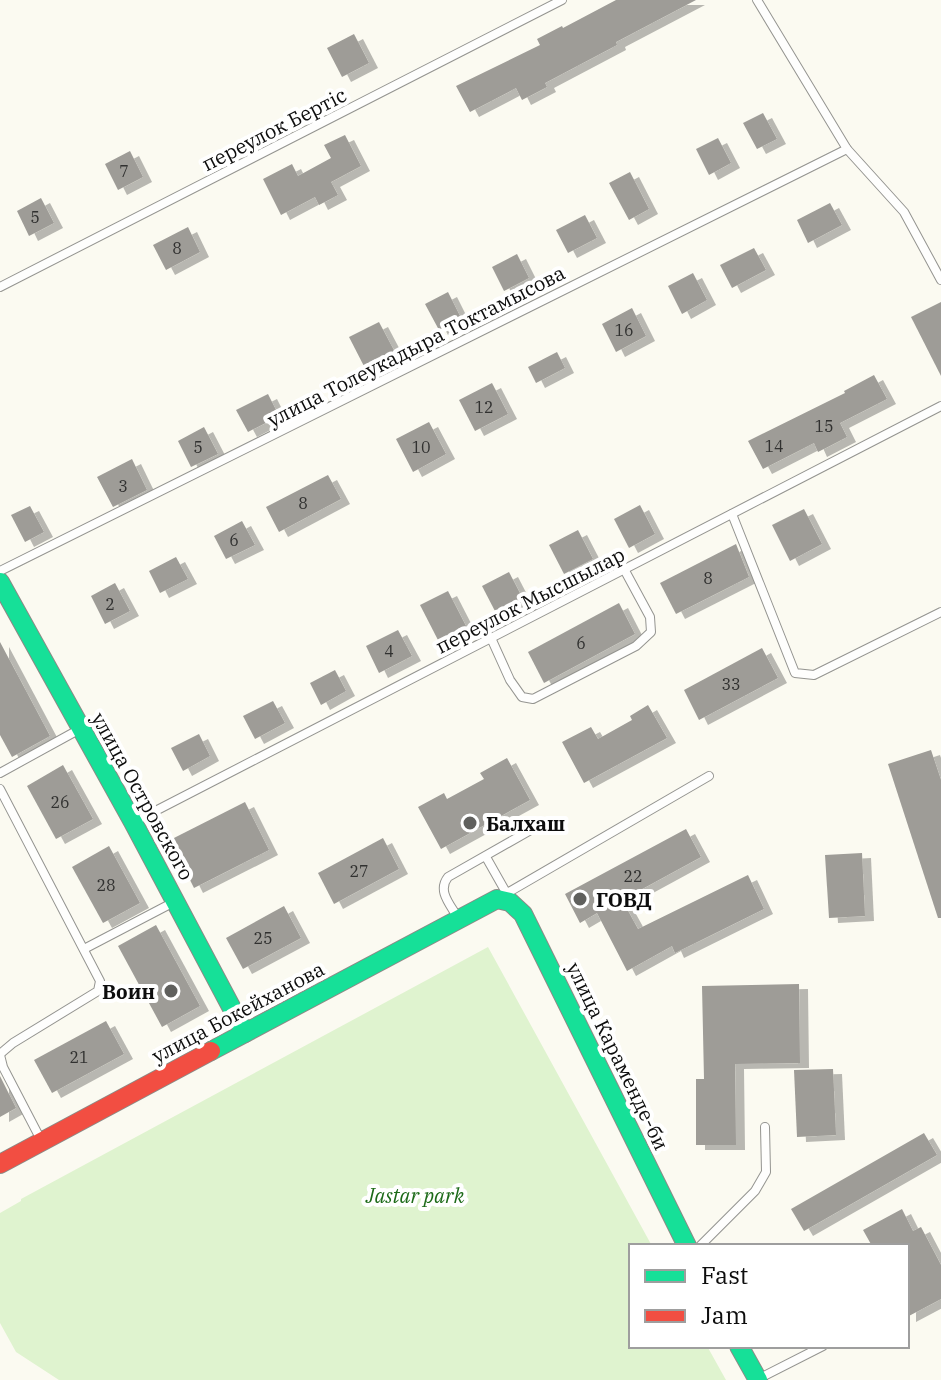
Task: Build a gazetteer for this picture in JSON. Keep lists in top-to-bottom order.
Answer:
{
  "streets": {
    "street": ["улица Островского", "улица Бокейханова", "улица Караменде-би"],
    "lane": ["переулок Бертіс", "улица Толеукадыра Токтамысова", "переулок Мысшылар"]
  },
  "crossings": [
    ["переулок Мысшылар", "улица Островского"],
    ["улица Островского", "улица Бокейханова"],
    ["улица Бокейханова", "улица Караменде-би"]
  ],
  "parks": ["Jastar park"],
  "places": ["Балхаш", "ГОВД", "Воин"],
  "house_numbers": [
    "7",
    "5",
    "8",
    "16",
    "12",
    "15",
    "14",
    "5",
    "10",
    "3",
    "8",
    "6",
    "8",
    "2",
    "6",
    "4",
    "33",
    "26",
    "27",
    "22",
    "28",
    "25",
    "21"
  ],
  "legend": ["Fast", "Jam"]
}
